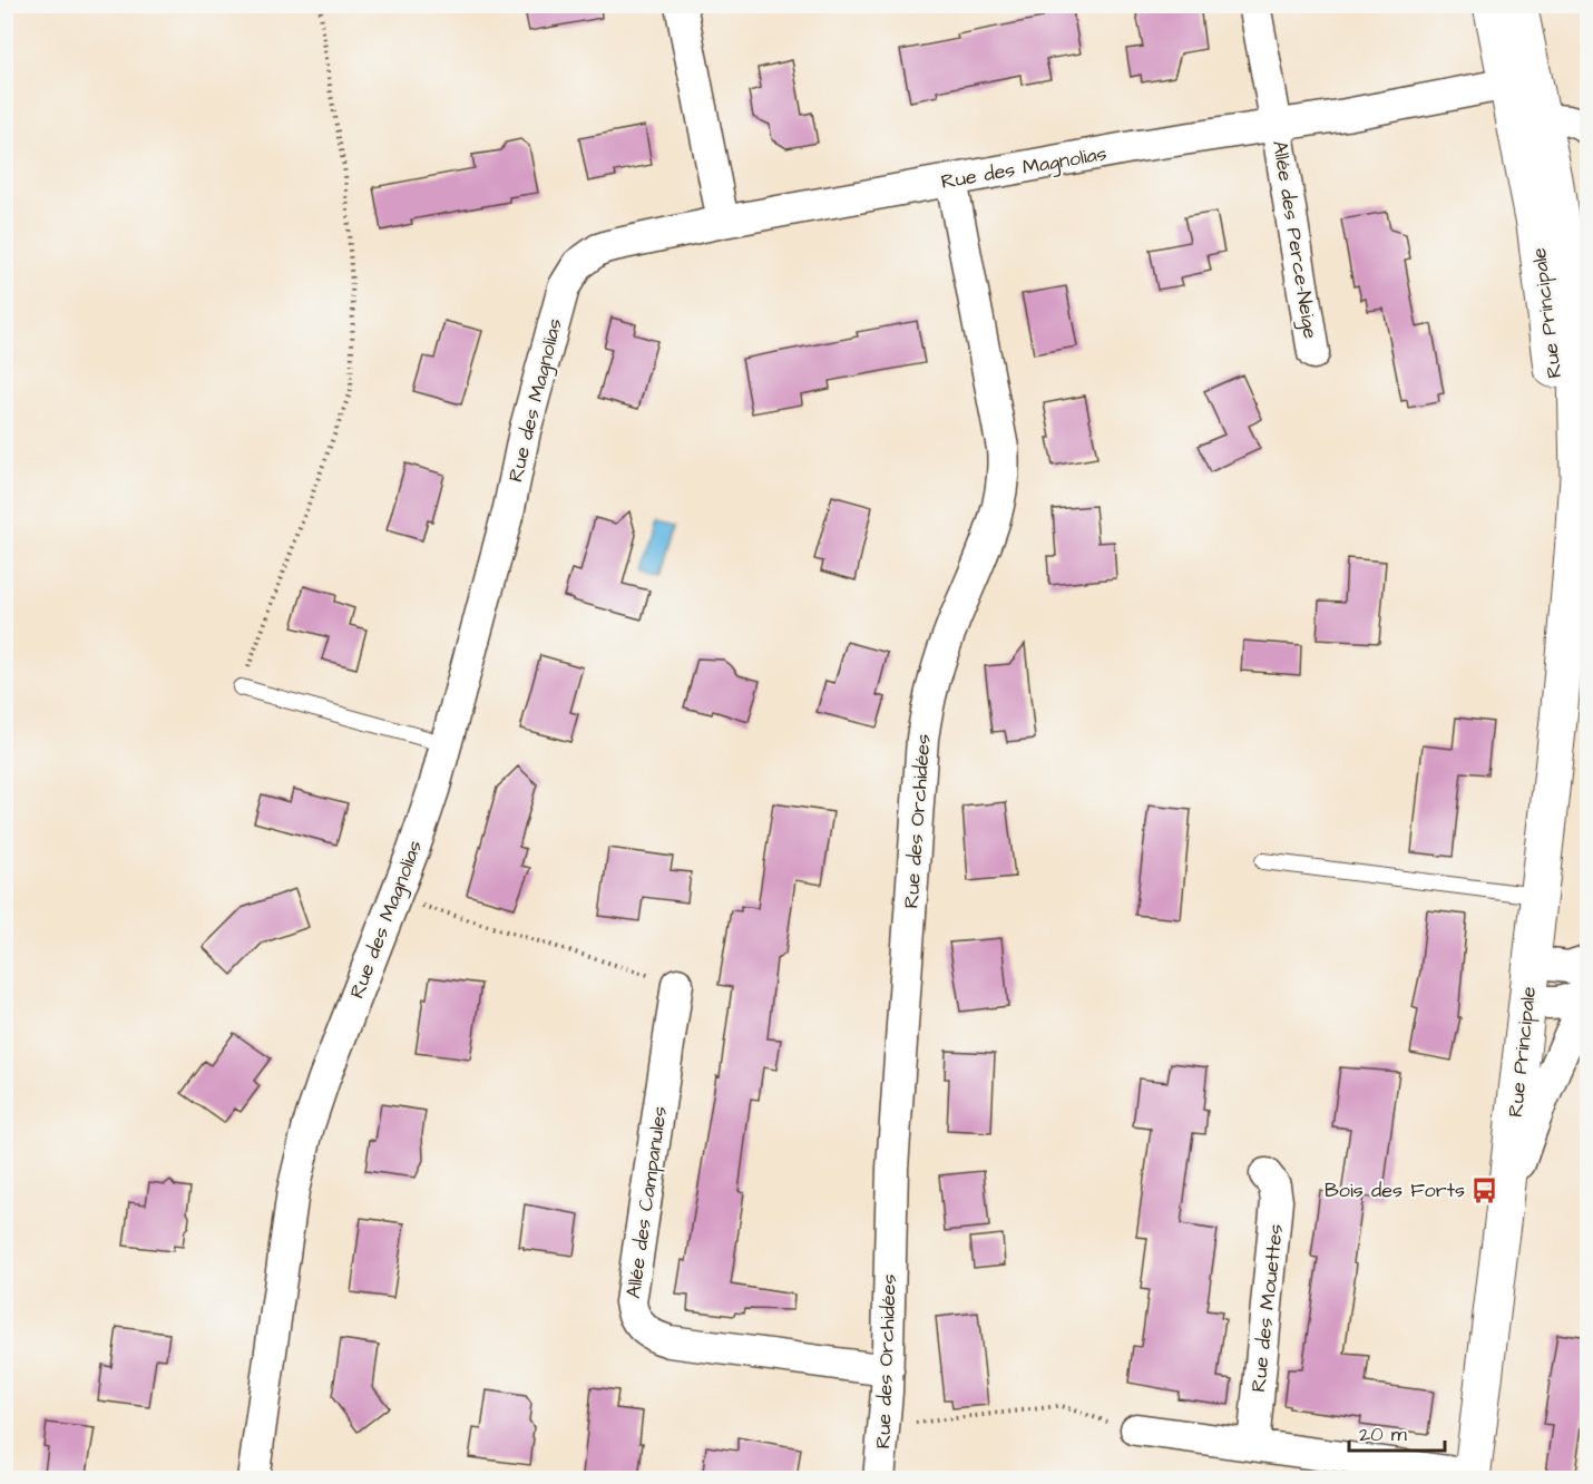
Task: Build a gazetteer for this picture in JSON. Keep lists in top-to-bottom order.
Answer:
{
  "streets": {
    "street": [
      "Rue des Magnolias",
      "Allée des Perce-Neige",
      "Rue Principale",
      "Rue des Orchidées",
      "Allée des Campanules",
      "Rue des Mouettes"
    ]
  },
  "crossings": [
    ["Rue des Magnolias", "Allée des Perce-Neige"],
    ["Rue des Magnolias", "Rue Principale"],
    ["Rue des Magnolias", "Rue des Orchidées"],
    ["Rue des Orchidées", "Allée des Campanules"]
  ],
  "places": {
    "bus stop": ["Bois des Forts"]
  },
  "scale_bar": "20 m"
}
